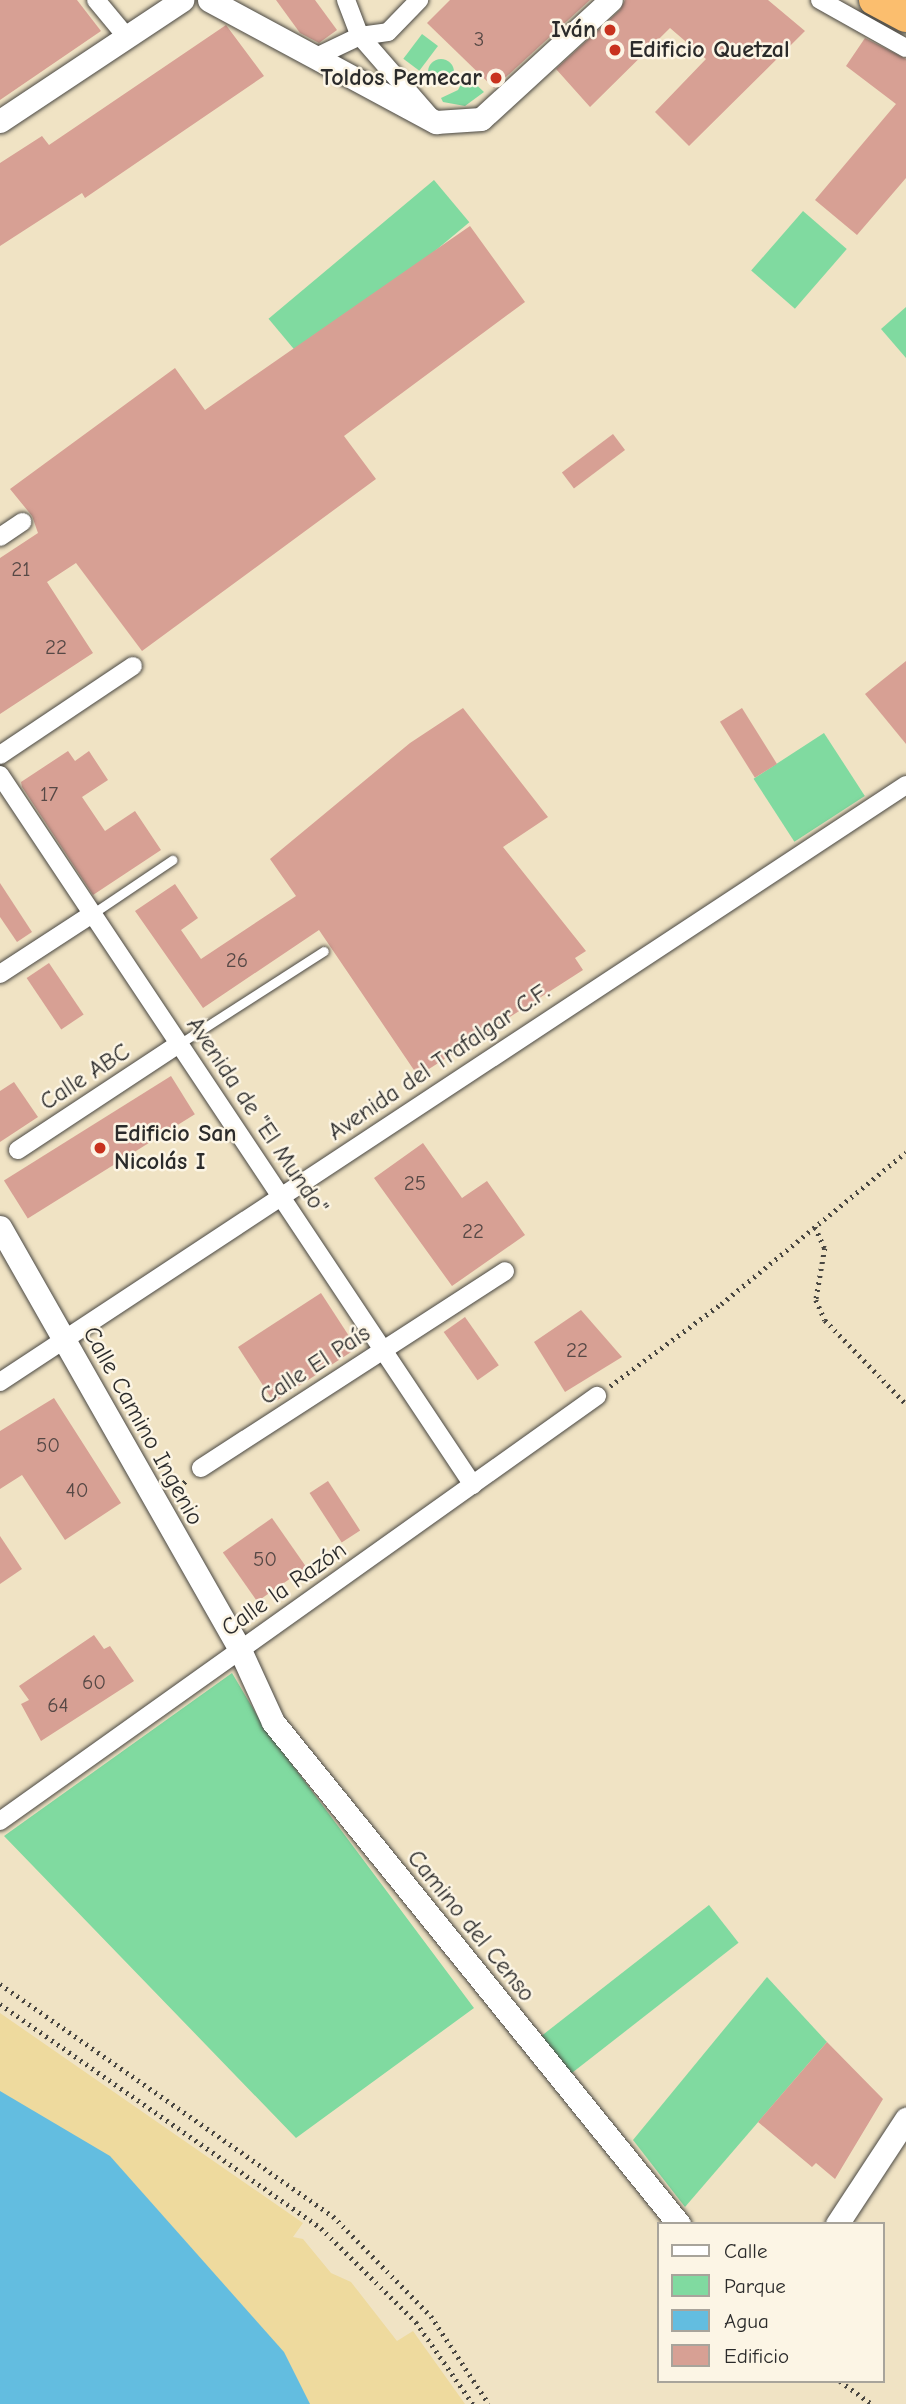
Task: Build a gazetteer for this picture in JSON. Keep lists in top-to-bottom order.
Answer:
{
  "streets": {
    "street": [
      "Avenida del Trafalgar C.F.",
      "Calle ABC",
      "Avenida de \"El Mundo\"",
      "Calle El País",
      "Calle Camino Ingenio",
      "Calle la Razón",
      "Camino del Censo"
    ]
  },
  "crossings": [
    ["Avenida del Trafalgar C.F.", "Avenida de \"El Mundo\""],
    ["Avenida del Trafalgar C.F.", "Calle Camino Ingenio"],
    ["Calle ABC", "Avenida de \"El Mundo\""],
    ["Avenida de \"El Mundo\"", "Calle El País"],
    ["Avenida de \"El Mundo\"", "Calle la Razón"],
    ["Calle Camino Ingenio", "Calle la Razón"],
    ["Calle Camino Ingenio", "Camino del Censo"],
    ["Calle la Razón", "Camino del Censo"]
  ],
  "places": [
    "Iván",
    "Edificio Quetzal",
    "Toldos Pemecar",
    "Edificio San Nicolás I"
  ],
  "house_numbers": [
    "3",
    "21",
    "22",
    "17",
    "26",
    "25",
    "22",
    "22",
    "50",
    "40",
    "50",
    "60",
    "64"
  ],
  "legend": [
    "Calle",
    "Parque",
    "Agua",
    "Edificio"
  ]
}
